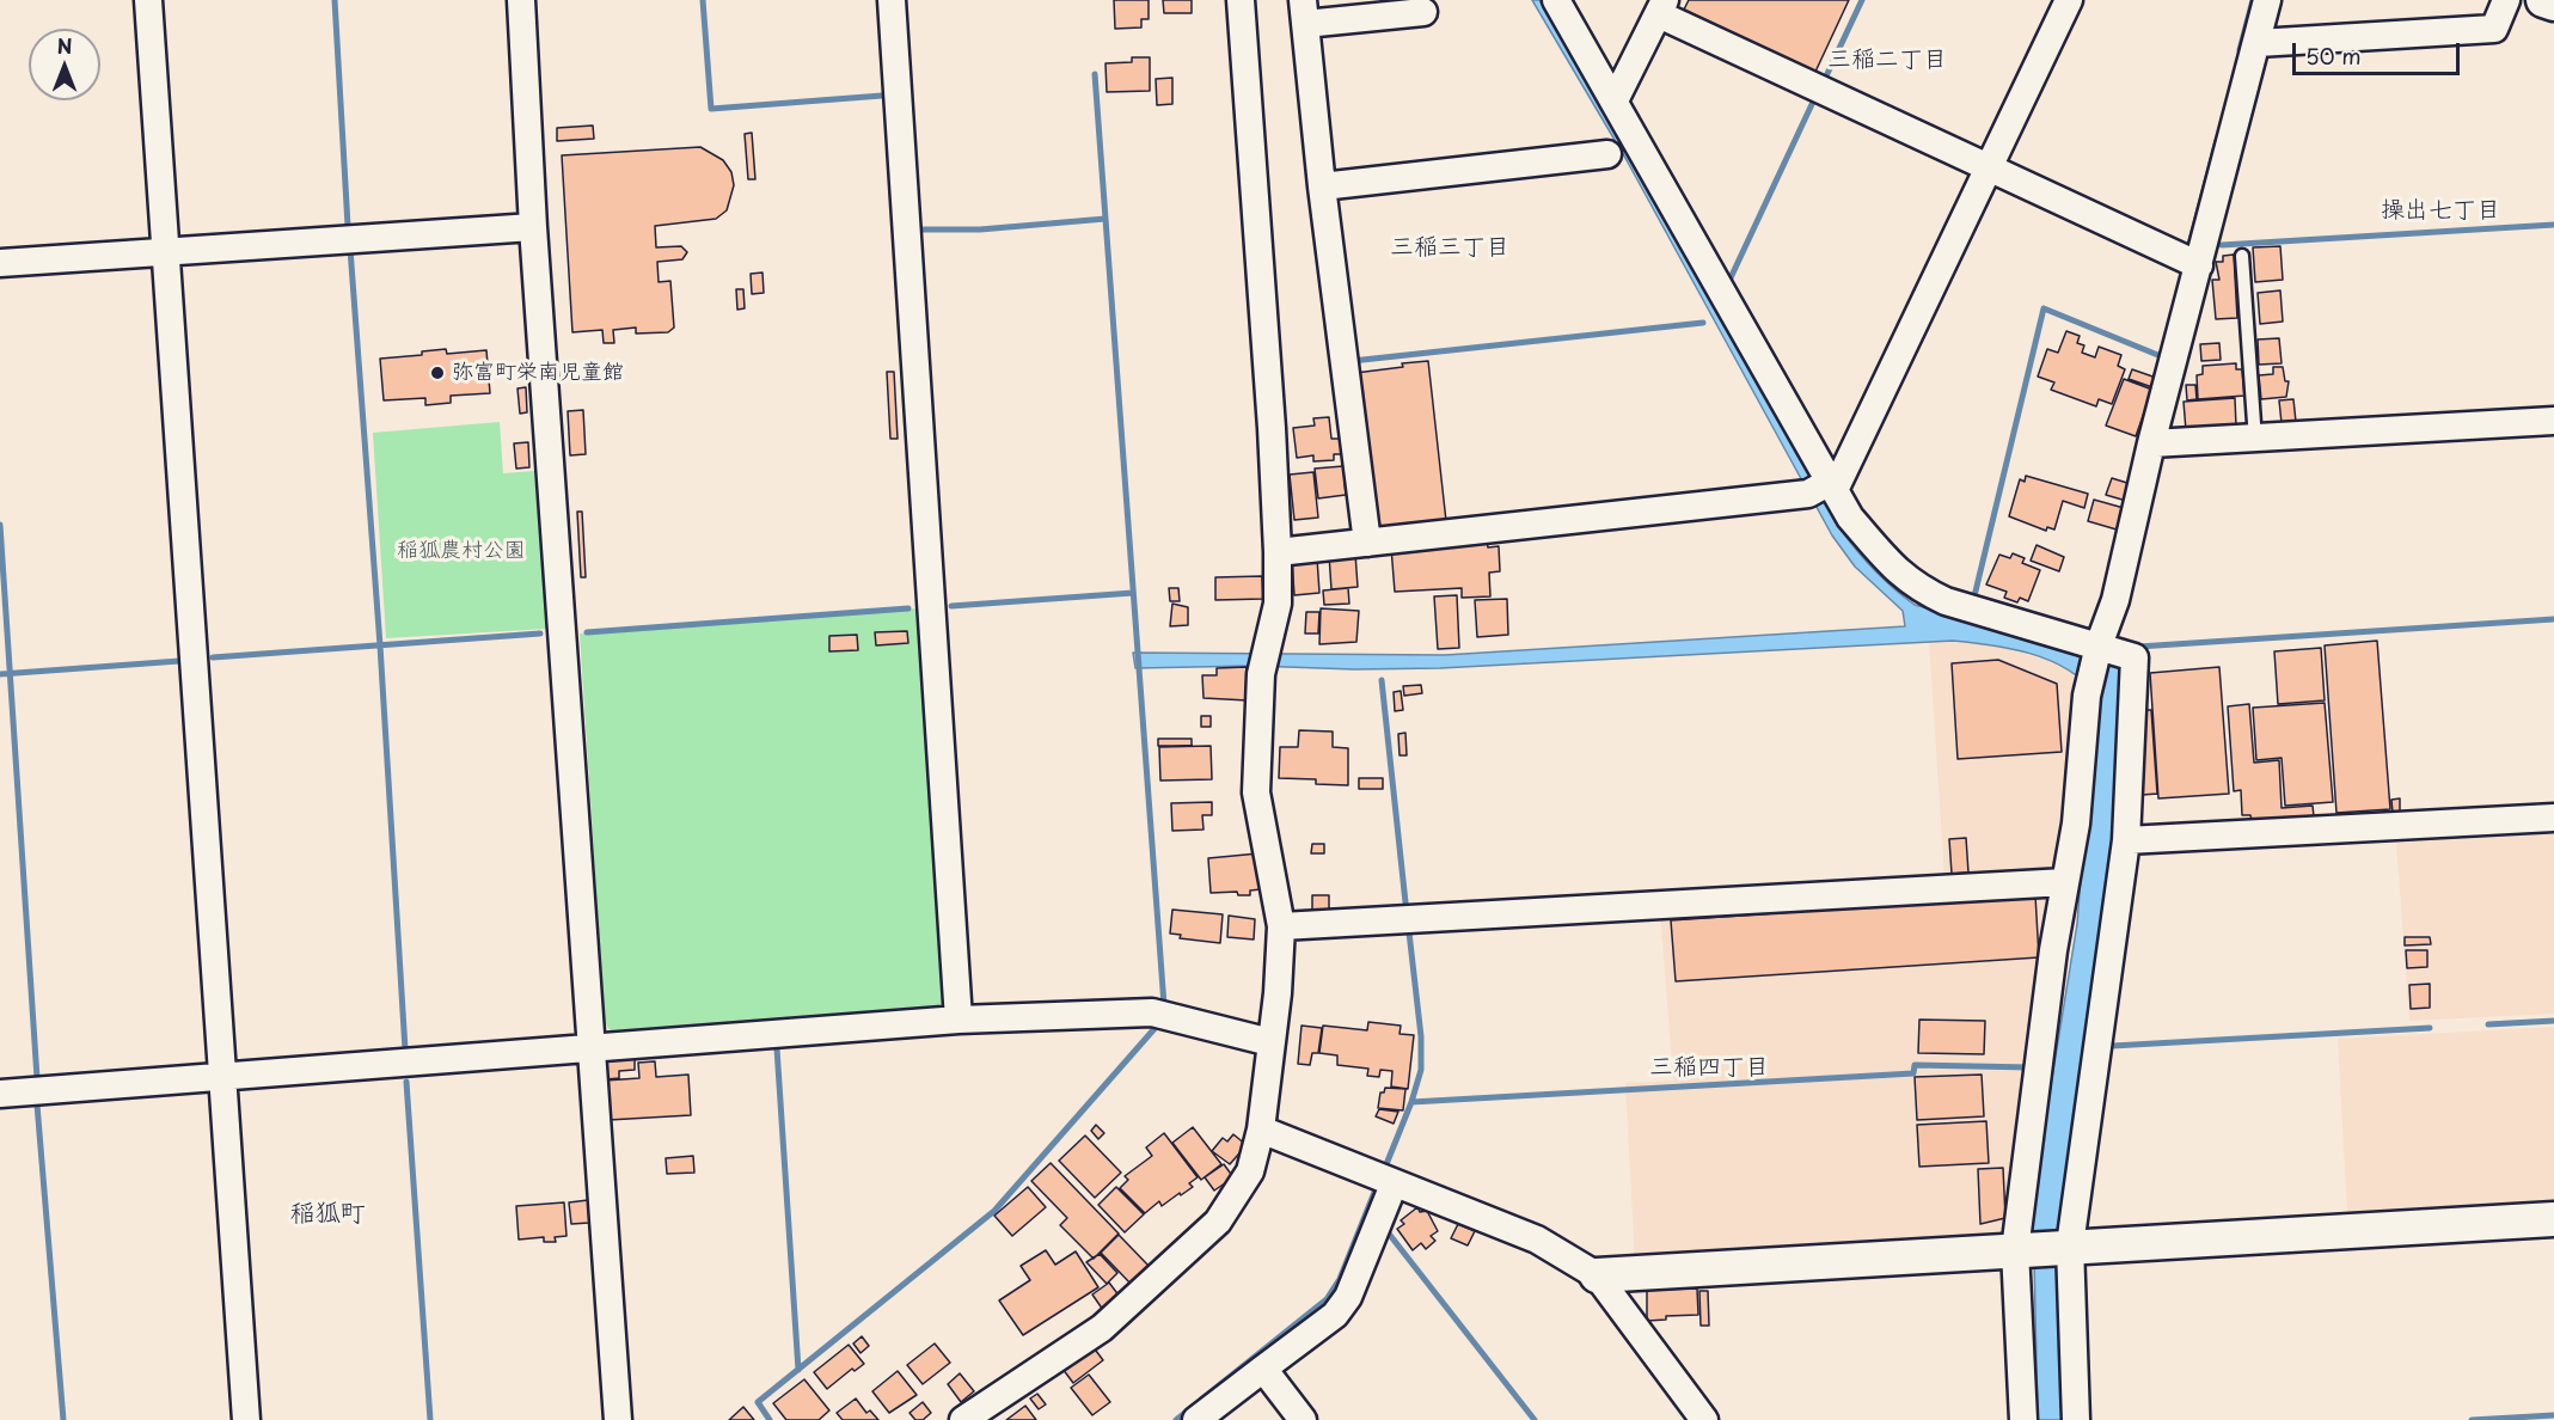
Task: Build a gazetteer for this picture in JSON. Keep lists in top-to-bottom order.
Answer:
{
  "districts": [
    "三稲二丁目",
    "操出七丁目",
    "三稲三丁目",
    "三稲四丁目",
    "稲狐町"
  ],
  "parks": ["稲狐農村公園"],
  "places": ["弥富町栄南児童館"],
  "scale_bar": "50 m",
  "north": "top"
}
